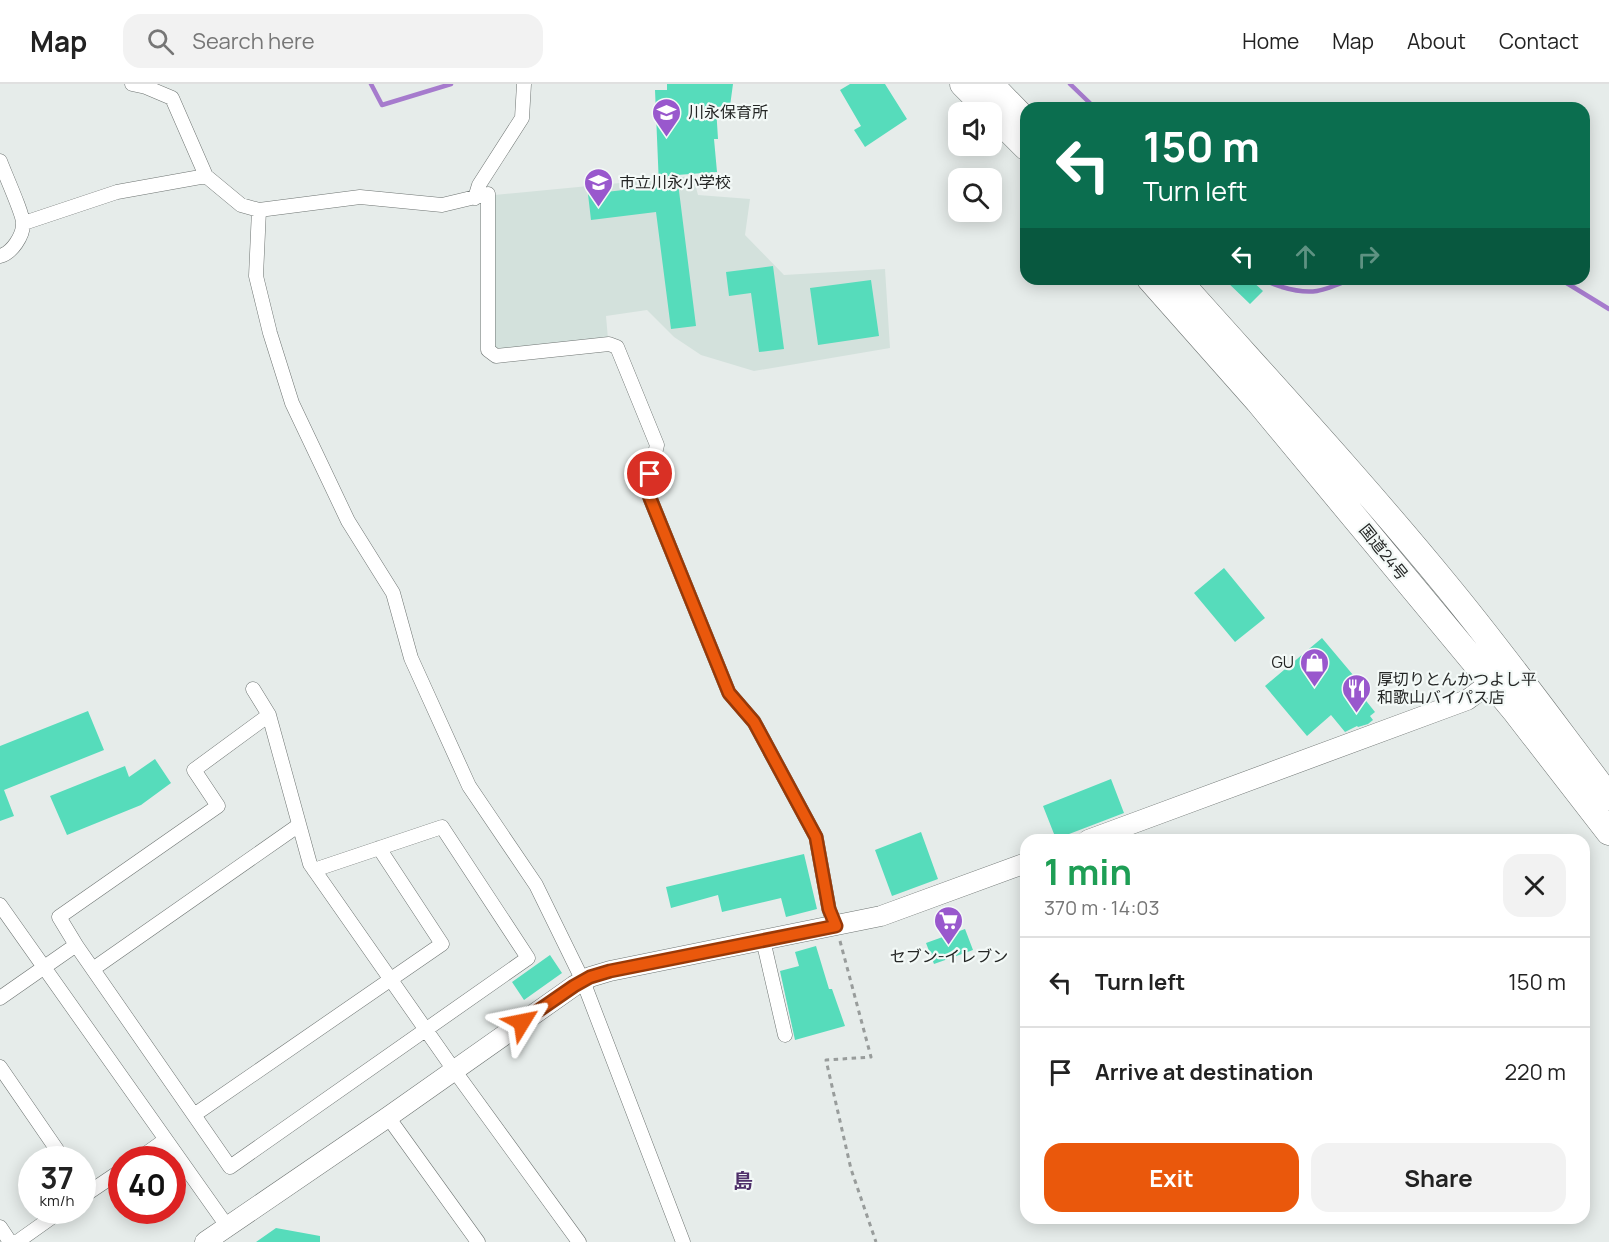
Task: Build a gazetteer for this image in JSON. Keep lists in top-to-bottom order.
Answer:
{
  "streets": {
    "highway": ["国道24号"]
  },
  "districts": ["島"],
  "places": {
    "school or university": ["川永保育所", "市立川永小学校"],
    "shop": ["GU"],
    "restaurant": ["厚切りとんかつよし平 和歌山バイパス店"],
    "supermarket": ["セブン-イレブン"]
  },
  "page": {
    "header": "Map",
    "search": "Search here",
    "nav": [
      "Home",
      "Map",
      "About",
      "Contact"
    ],
    "turn": ["150 m", "Turn left"],
    "heading": ["1 min", "370 m · 14:03"],
    "list": [
      {
        "name": "Turn left",
        "value": "150 m"
      },
      {
        "name": "Arrive at destination",
        "value": "220 m"
      }
    ],
    "buttons": ["Exit", "Share"],
    "speed": "37 km/h",
    "limit": "40"
  }
}
